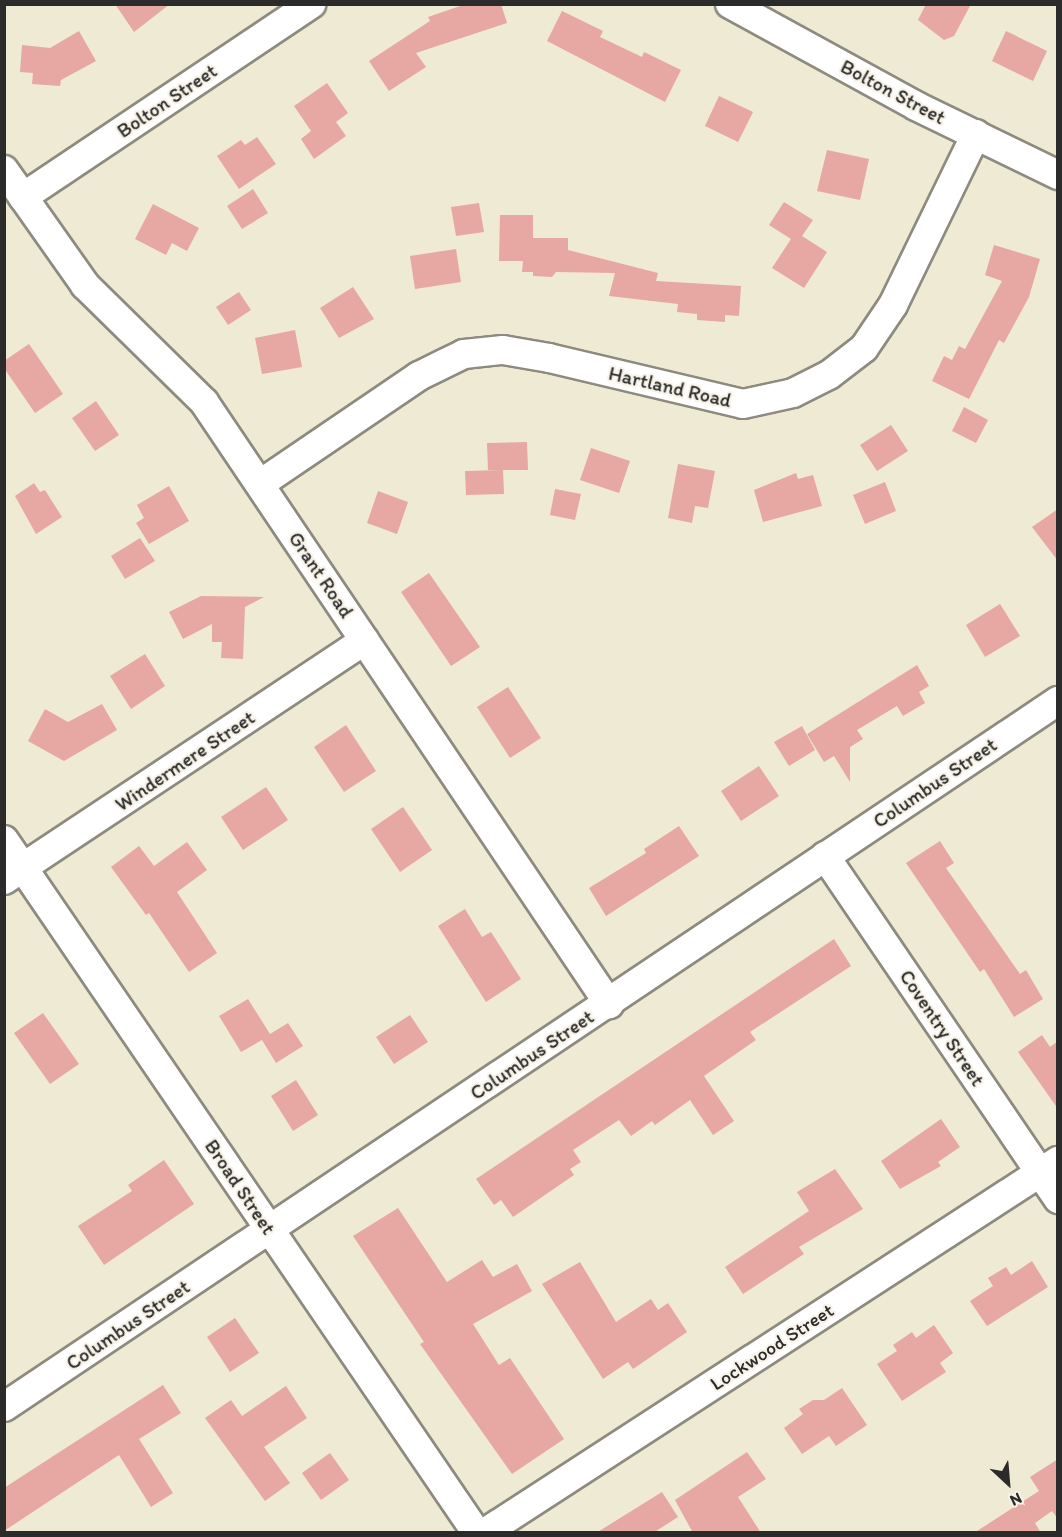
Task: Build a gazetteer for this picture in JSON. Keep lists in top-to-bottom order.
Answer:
{
  "streets": {
    "street": [
      "Bolton Street",
      "Hartland Road",
      "Grant Road",
      "Windermere Street",
      "Columbus Street",
      "Coventry Street",
      "Broad Street",
      "Lockwood Street"
    ]
  },
  "crossings": [
    ["Bolton Street", "Hartland Road"],
    ["Bolton Street", "Grant Road"],
    ["Hartland Road", "Grant Road"],
    ["Grant Road", "Windermere Street"],
    ["Grant Road", "Columbus Street"],
    ["Windermere Street", "Broad Street"],
    ["Columbus Street", "Coventry Street"],
    ["Columbus Street", "Broad Street"],
    ["Coventry Street", "Lockwood Street"]
  ],
  "north": "bottom right"
}
